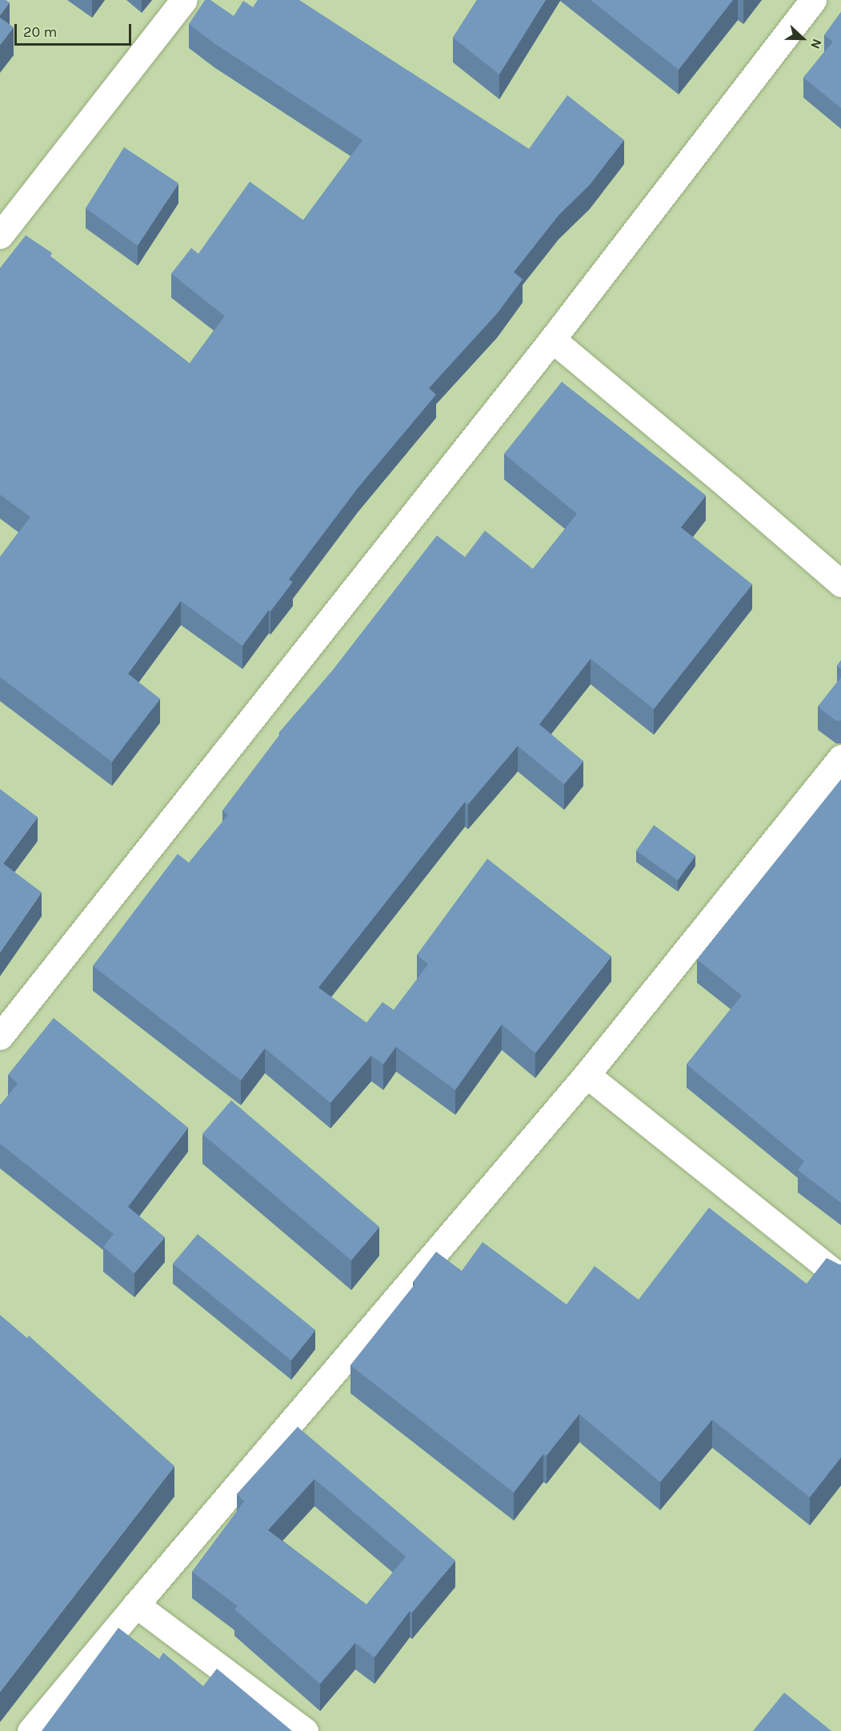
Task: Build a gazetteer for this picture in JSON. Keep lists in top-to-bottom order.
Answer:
{
  "scale_bar": "20 m",
  "north": "right"
}
